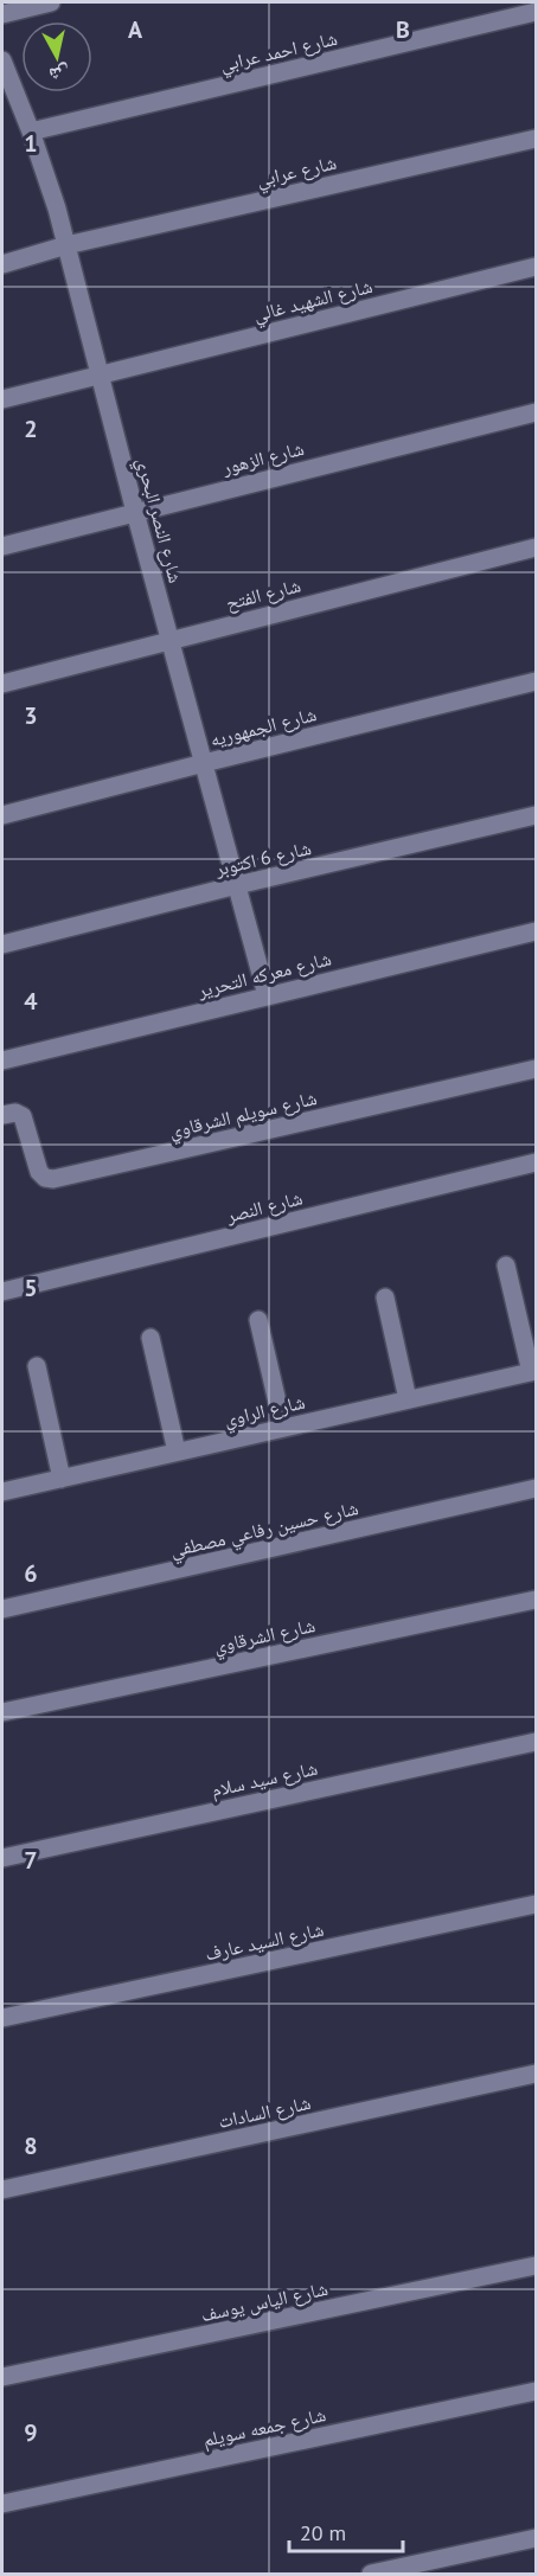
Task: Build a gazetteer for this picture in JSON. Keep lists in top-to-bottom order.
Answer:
{
  "streets": {
    "street": [
      "شارع احمد عرابي",
      "شارع عرابي",
      "شارع الشهيد غالي",
      "شارع الزهور",
      "شارع النصر البحري",
      "شارع الفتح",
      "شارع الجمهوريه",
      "شارع 6 اكتوبر",
      "شارع معركه التحرير",
      "شارع سويلم الشرقاوي",
      "شارع النصر",
      "شارع الراوي",
      "شارع حسين رفاعي مصطفي",
      "شارع الشرقاوي",
      "شارع سيد سلام",
      "شارع السيد عارف",
      "شارع السادات",
      "شارع الياس يوسف",
      "شارع جمعه سويلم"
    ]
  },
  "crossings": [
    ["شارع احمد عرابي", "شارع النصر البحري"],
    ["شارع عرابي", "شارع النصر البحري"],
    ["شارع الشهيد غالي", "شارع النصر البحري"],
    ["شارع الزهور", "شارع النصر البحري"],
    ["شارع النصر البحري", "شارع الفتح"],
    ["شارع النصر البحري", "شارع الجمهوريه"],
    ["شارع النصر البحري", "شارع 6 اكتوبر"],
    ["شارع النصر البحري", "شارع معركه التحرير"]
  ],
  "scale_bar": "20 m",
  "north": "bottom",
  "grid": {
    "columns": ["A", "B"],
    "rows": [
      "1",
      "2",
      "3",
      "4",
      "5",
      "6",
      "7",
      "8",
      "9"
    ]
  }
}
